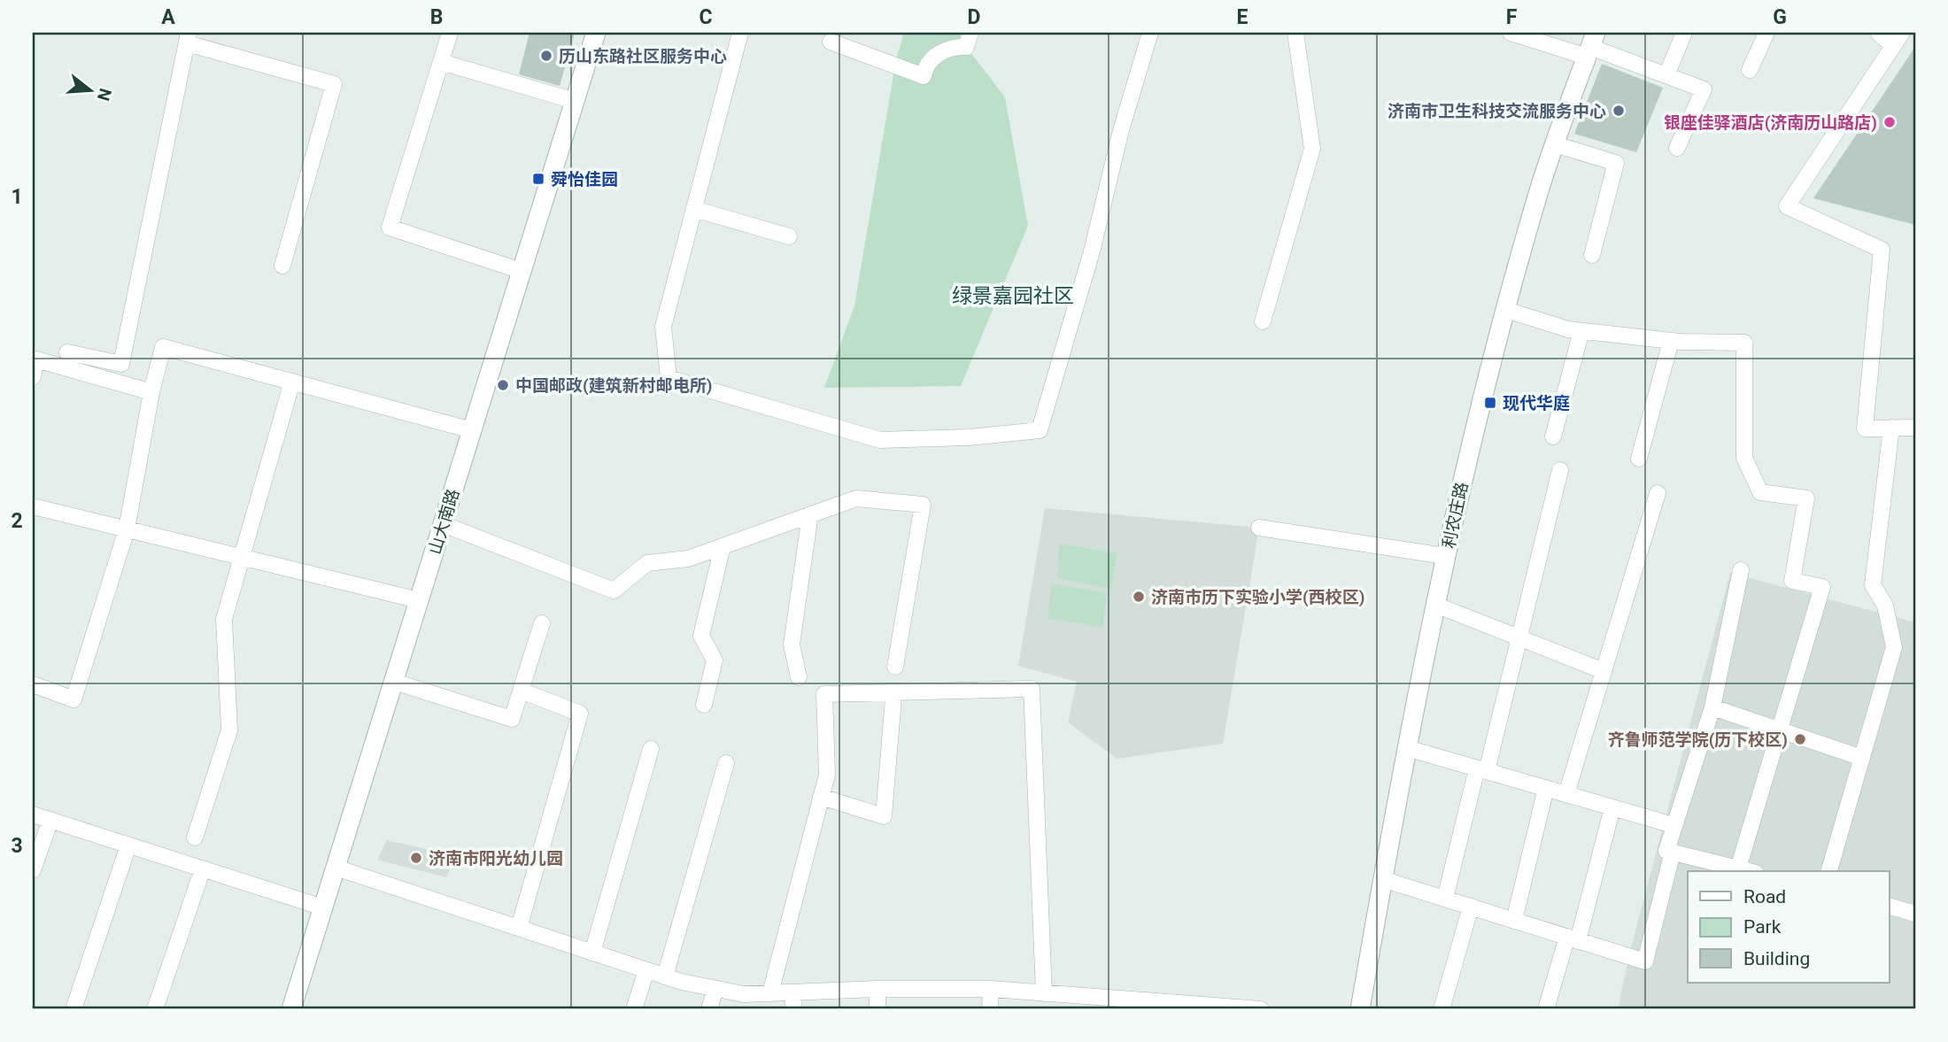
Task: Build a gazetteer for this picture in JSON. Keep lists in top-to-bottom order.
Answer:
{
  "streets": {
    "main road": ["利农庄路", "山大南路"]
  },
  "districts": ["绿景嘉园社区"],
  "places": {
    "other": [
      "历山东路社区服务中心",
      "济南市卫生科技交流服务中心",
      "银座佳驿酒店(济南历山路店)",
      "中国邮政(建筑新村邮电所)",
      "济南市历下实验小学(西校区)",
      "齐鲁师范学院(历下校区)",
      "济南市阳光幼儿园"
    ],
    "transit": ["舜怡佳园", "现代华庭"]
  },
  "legend": ["Road", "Park", "Building"],
  "north": "right",
  "grid": {
    "columns": [
      "A",
      "B",
      "C",
      "D",
      "E",
      "F",
      "G"
    ],
    "rows": ["1", "2", "3"]
  }
}
